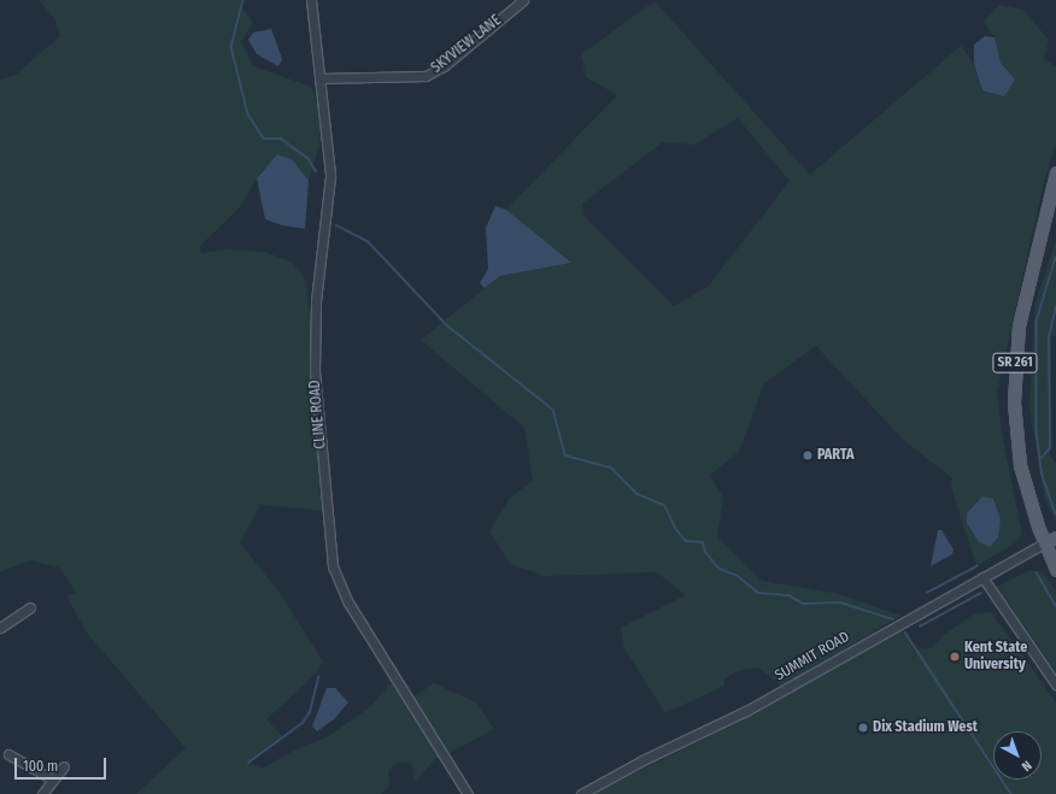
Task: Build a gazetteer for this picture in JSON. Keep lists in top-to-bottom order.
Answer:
{
  "streets": {
    "main road": ["SR 261", "SUMMIT ROAD"],
    "street": ["SKYVIEW LANE", "CLINE ROAD"]
  },
  "crossings": [
    ["SKYVIEW LANE", "CLINE ROAD"],
    ["SR 261", "SUMMIT ROAD"]
  ],
  "places": ["PARTA", "Kent State University", "Dix Stadium West"],
  "scale_bar": "100 m",
  "north": "bottom right"
}
